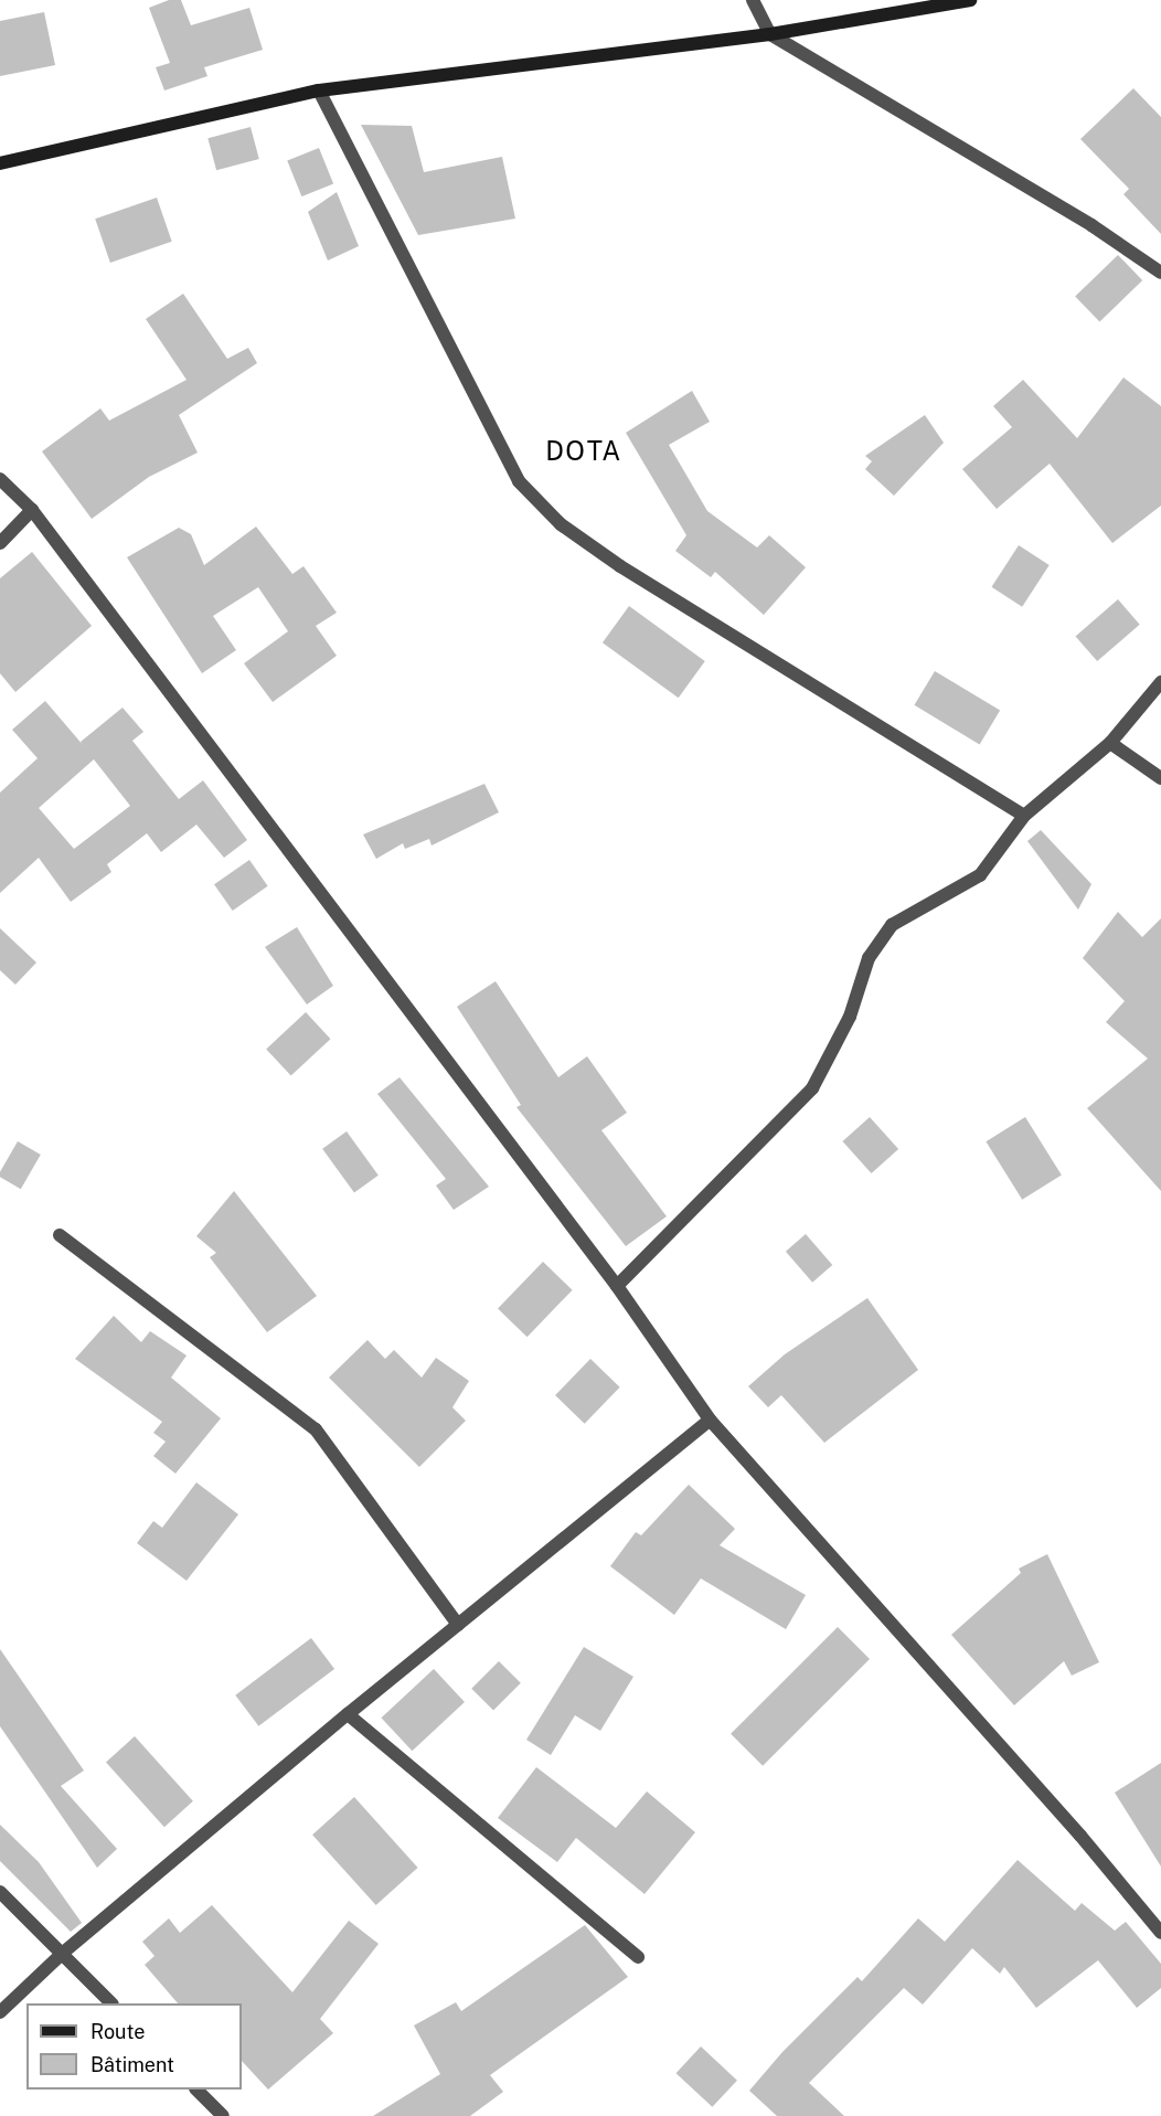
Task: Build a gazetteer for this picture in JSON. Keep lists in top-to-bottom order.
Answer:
{
  "districts": ["DOTA"],
  "legend": ["Route", "Bâtiment"]
}
